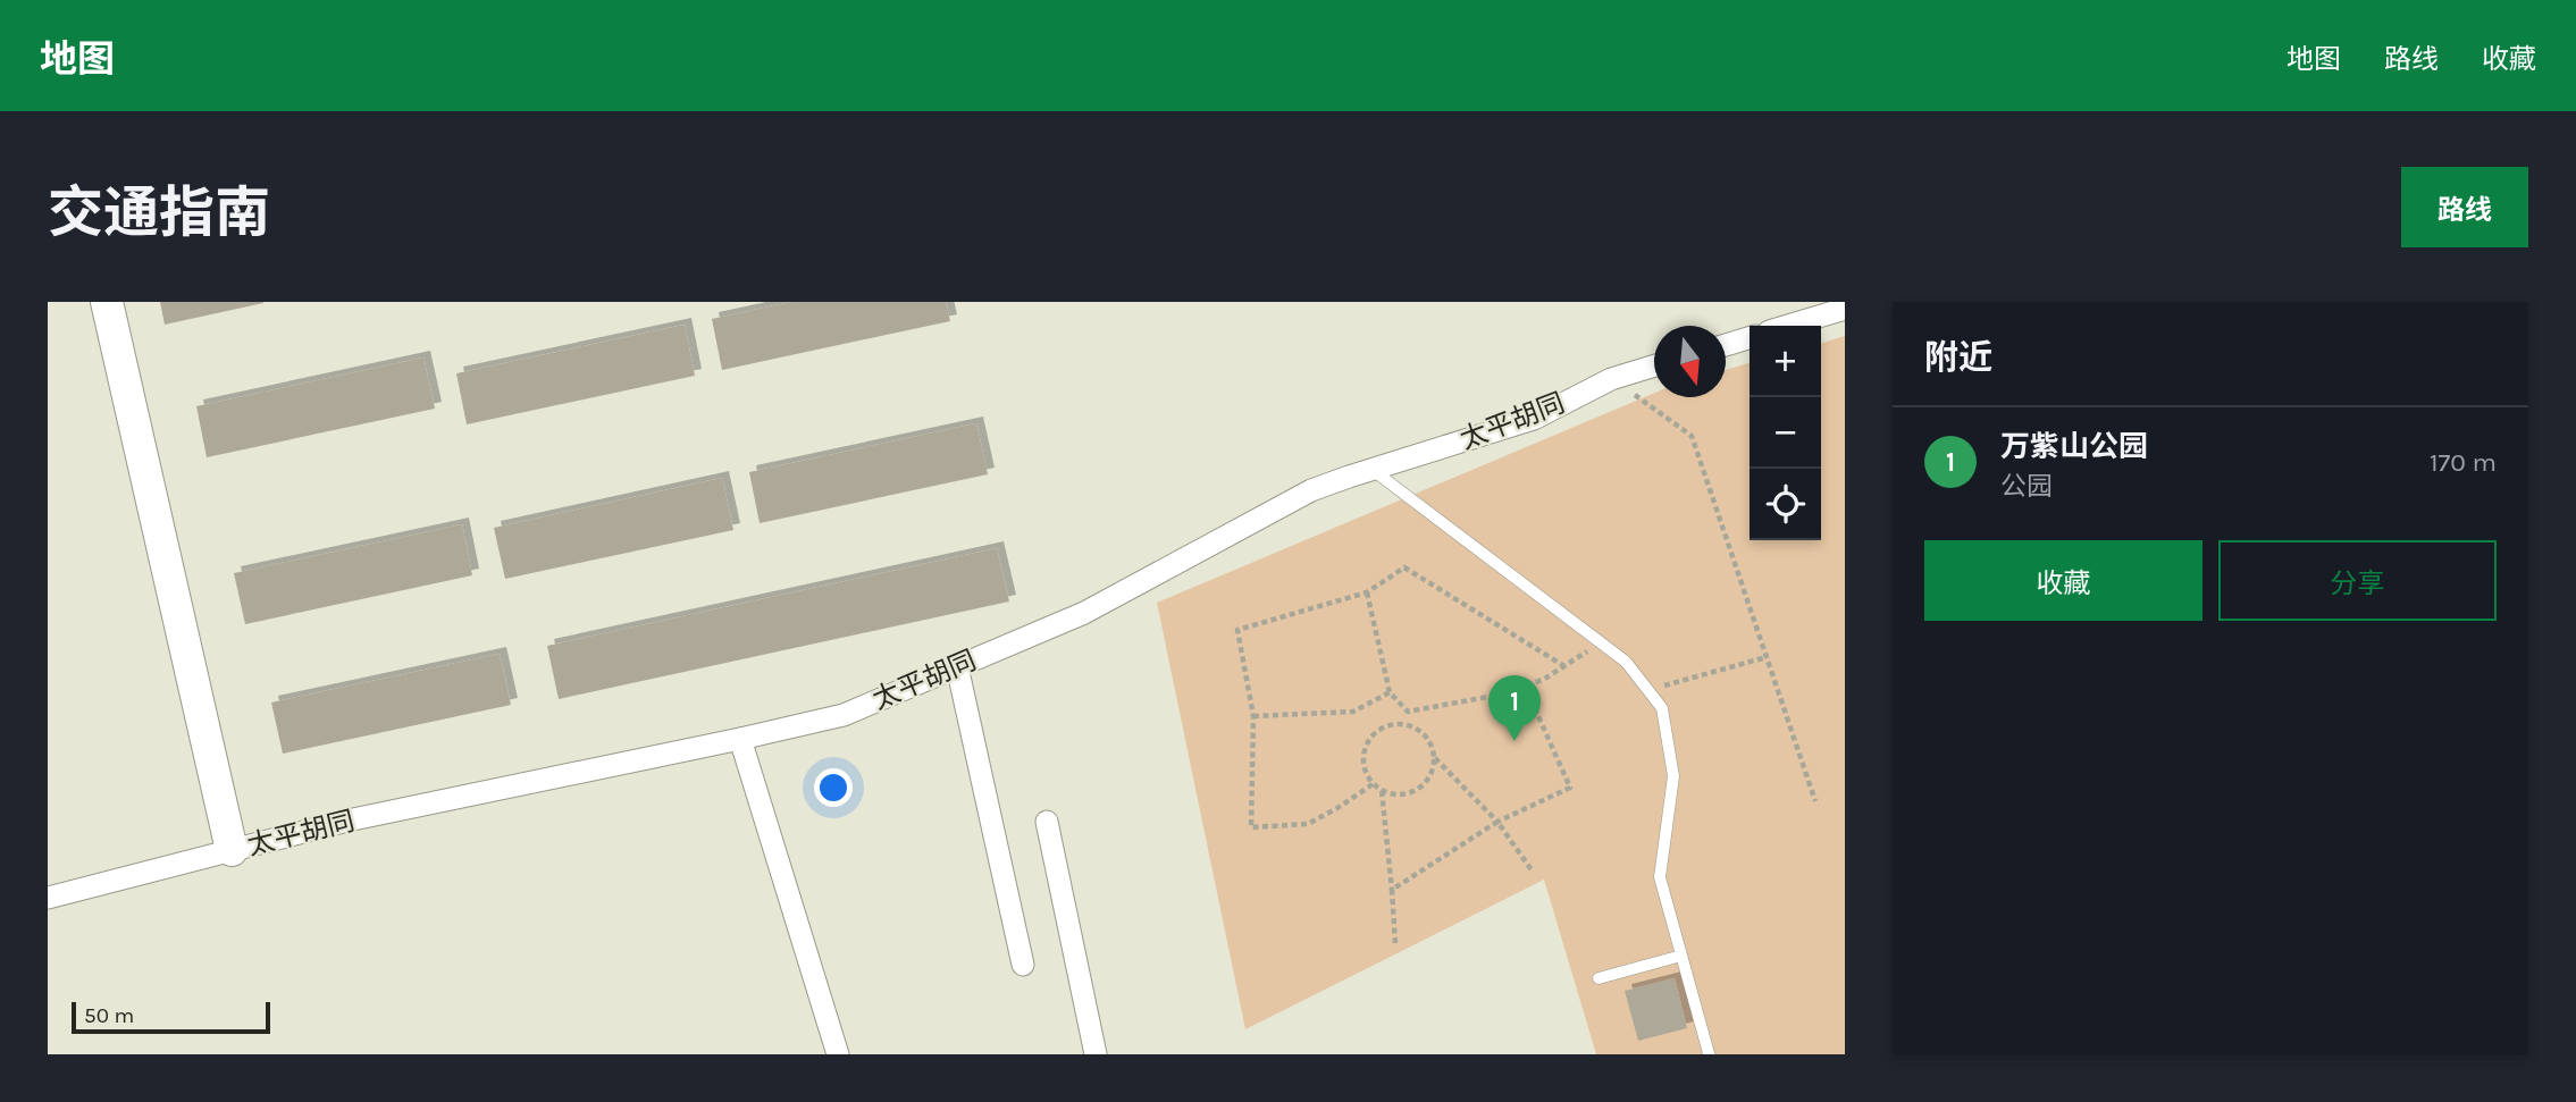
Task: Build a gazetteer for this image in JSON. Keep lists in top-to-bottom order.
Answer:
{
  "streets": {
    "street": ["太平胡同"]
  },
  "scale_bar": "50 m",
  "north": "bottom",
  "page": {
    "header": "地图",
    "nav": ["地图", "路线", "收藏"],
    "title": "交通指南",
    "buttons": [
      "路线",
      ["收藏", "分享"]
    ],
    "heading": "附近",
    "map_buttons": ["+", "−"],
    "list": [
      {
        "mark": "1",
        "name": "万紫山公园",
        "note": "公园",
        "value": "170 m"
      }
    ],
    "pins": "1",
    "scale": "50 m"
  }
}
